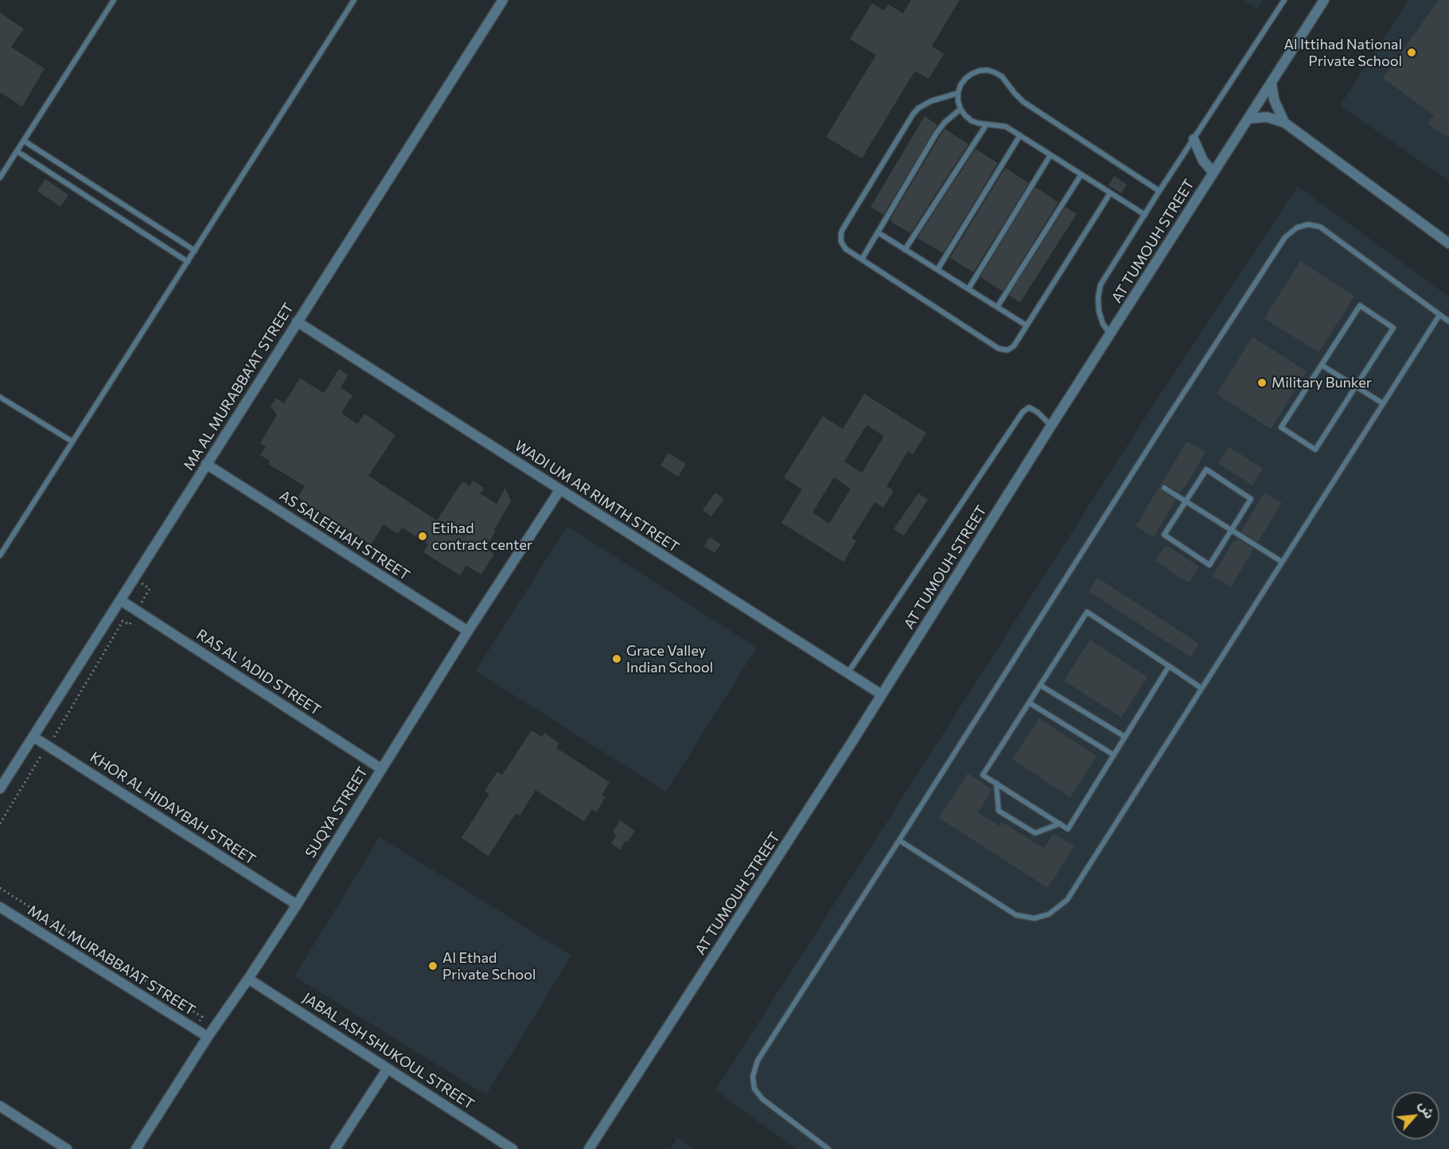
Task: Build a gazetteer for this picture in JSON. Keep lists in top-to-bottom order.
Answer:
{
  "streets": {
    "street": [
      "AT TUMOUH STREET",
      "MA AL MURABBA'AT STREET",
      "WADI UM AR RIMTH STREET",
      "AS SALEEHAH STREET",
      "RAS AL 'ADID STREET",
      "KHOR AL HIDAYBAH STREET",
      "SUQYA STREET",
      "JABAL ASH SHUKOUL STREET"
    ]
  },
  "crossings": [
    ["AT TUMOUH STREET", "WADI UM AR RIMTH STREET"],
    ["MA AL MURABBA'AT STREET", "WADI UM AR RIMTH STREET"],
    ["MA AL MURABBA'AT STREET", "AS SALEEHAH STREET"],
    ["MA AL MURABBA'AT STREET", "RAS AL 'ADID STREET"],
    ["MA AL MURABBA'AT STREET", "KHOR AL HIDAYBAH STREET"],
    ["MA AL MURABBA'AT STREET", "SUQYA STREET"],
    ["WADI UM AR RIMTH STREET", "SUQYA STREET"],
    ["AS SALEEHAH STREET", "SUQYA STREET"],
    ["RAS AL 'ADID STREET", "SUQYA STREET"],
    ["KHOR AL HIDAYBAH STREET", "SUQYA STREET"],
    ["SUQYA STREET", "JABAL ASH SHUKOUL STREET"]
  ],
  "places": [
    "Al Ittihad National Private School",
    "Military Bunker",
    "Etihad contract center",
    "Grace Valley Indian School",
    "Al Ethad Private School"
  ],
  "north": "top right"
}
